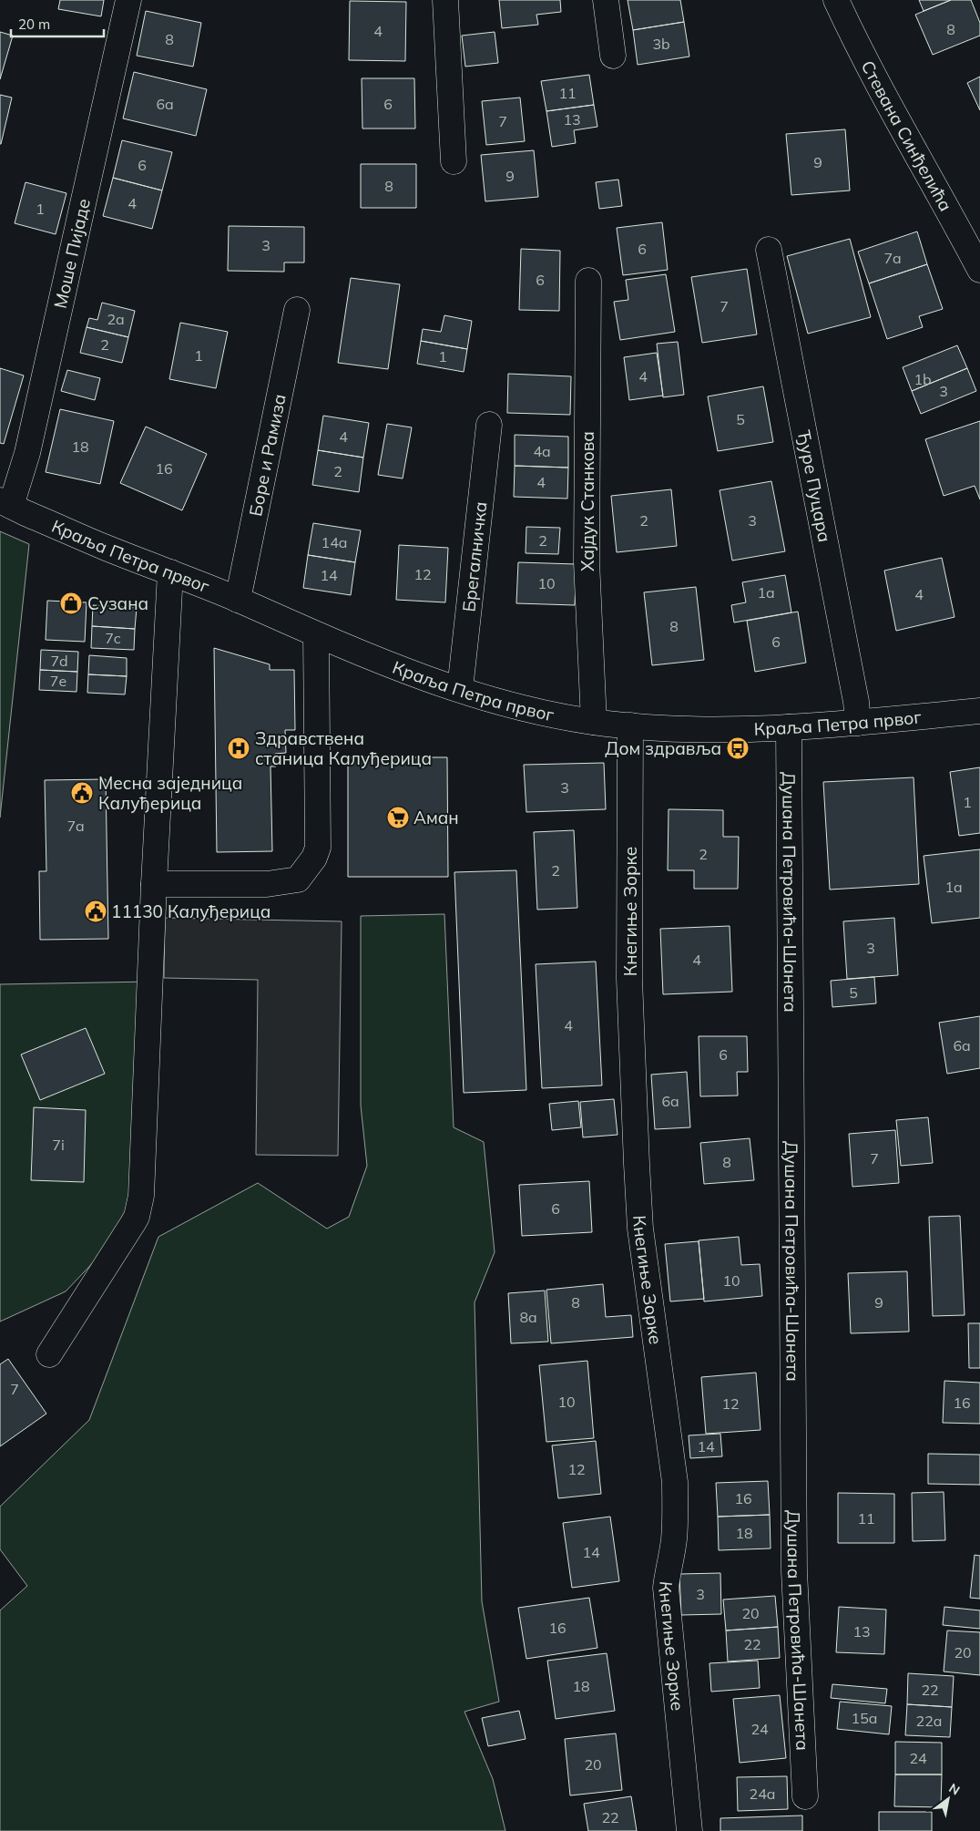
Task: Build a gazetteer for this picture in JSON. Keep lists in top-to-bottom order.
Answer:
{
  "streets": {
    "street": [
      "Стевана Синђелића",
      "Моше Пијаде",
      "Боре и Рамиза",
      "Ђуре Пуцара",
      "Хајдук Станкова",
      "Краља Петра првог",
      "Брегалничка",
      "Душана Петровића-Шанета",
      "Кнегиње Зорке"
    ]
  },
  "crossings": [
    ["Моше Пијаде", "Краља Петра првог"],
    ["Боре и Рамиза", "Краља Петра првог"],
    ["Ђуре Пуцара", "Краља Петра првог"],
    ["Хајдук Станкова", "Краља Петра првог"],
    ["Краља Петра првог", "Брегалничка"],
    ["Краља Петра првог", "Душана Петровића-Шанета"],
    ["Краља Петра првог", "Кнегиње Зорке"]
  ],
  "places": {
    "shop": ["Сузана"],
    "hospital": ["Здравствена станица Калуђерица"],
    "bus stop": ["Дом здравља"],
    "public building": ["Месна заједница Калуђерица", "11130 Калуђерица"],
    "supermarket": ["Аман"]
  },
  "house_numbers": [
    "8",
    "4",
    "8",
    "3b",
    "11",
    "6a",
    "6",
    "13",
    "7",
    "9",
    "6",
    "9",
    "8",
    "4",
    "1",
    "3",
    "6",
    "7a",
    "6",
    "7",
    "2a",
    "2",
    "1",
    "1",
    "4",
    "1b",
    "3",
    "5",
    "4",
    "18",
    "4a",
    "16",
    "2",
    "4",
    "2",
    "3",
    "2",
    "14a",
    "12",
    "14",
    "10",
    "1a",
    "4",
    "8",
    "7c",
    "6",
    "7d",
    "7e",
    "3",
    "1",
    "7a",
    "2",
    "2",
    "1a",
    "3",
    "4",
    "5",
    "4",
    "6a",
    "6",
    "6a",
    "7i",
    "7",
    "8",
    "6",
    "10",
    "8",
    "9",
    "8a",
    "7",
    "10",
    "16",
    "12",
    "14",
    "12",
    "16",
    "11",
    "18",
    "14",
    "3",
    "20",
    "16",
    "13",
    "22",
    "20",
    "18",
    "22",
    "15a",
    "22a",
    "24",
    "24",
    "20",
    "24a",
    "22"
  ],
  "scale_bar": "20 m",
  "north": "top right"
}
